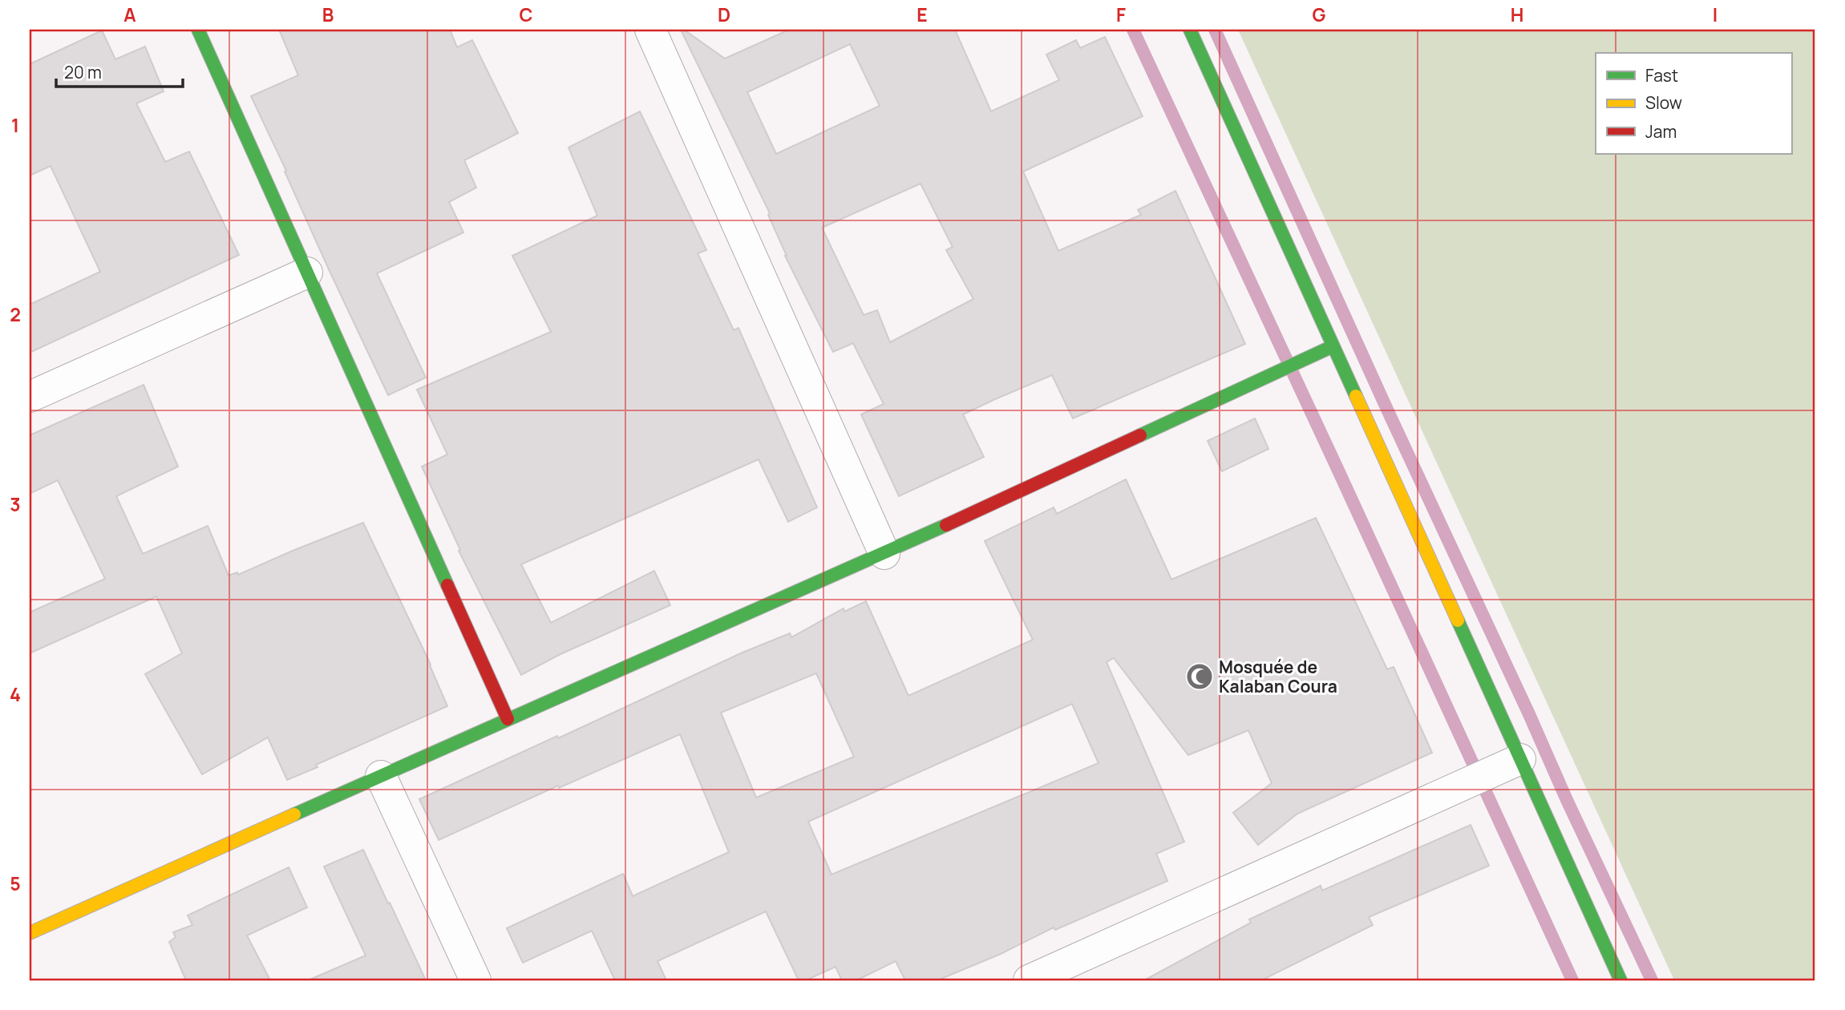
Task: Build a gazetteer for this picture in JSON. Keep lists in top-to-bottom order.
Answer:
{
  "places": {
    "mosque": ["Mosquée de Kalaban Coura"]
  },
  "legend": ["Fast", "Slow", "Jam"],
  "scale_bar": "20 m",
  "grid": {
    "columns": [
      "A",
      "B",
      "C",
      "D",
      "E",
      "F",
      "G",
      "H",
      "I"
    ],
    "rows": [
      "1",
      "2",
      "3",
      "4",
      "5"
    ]
  }
}
